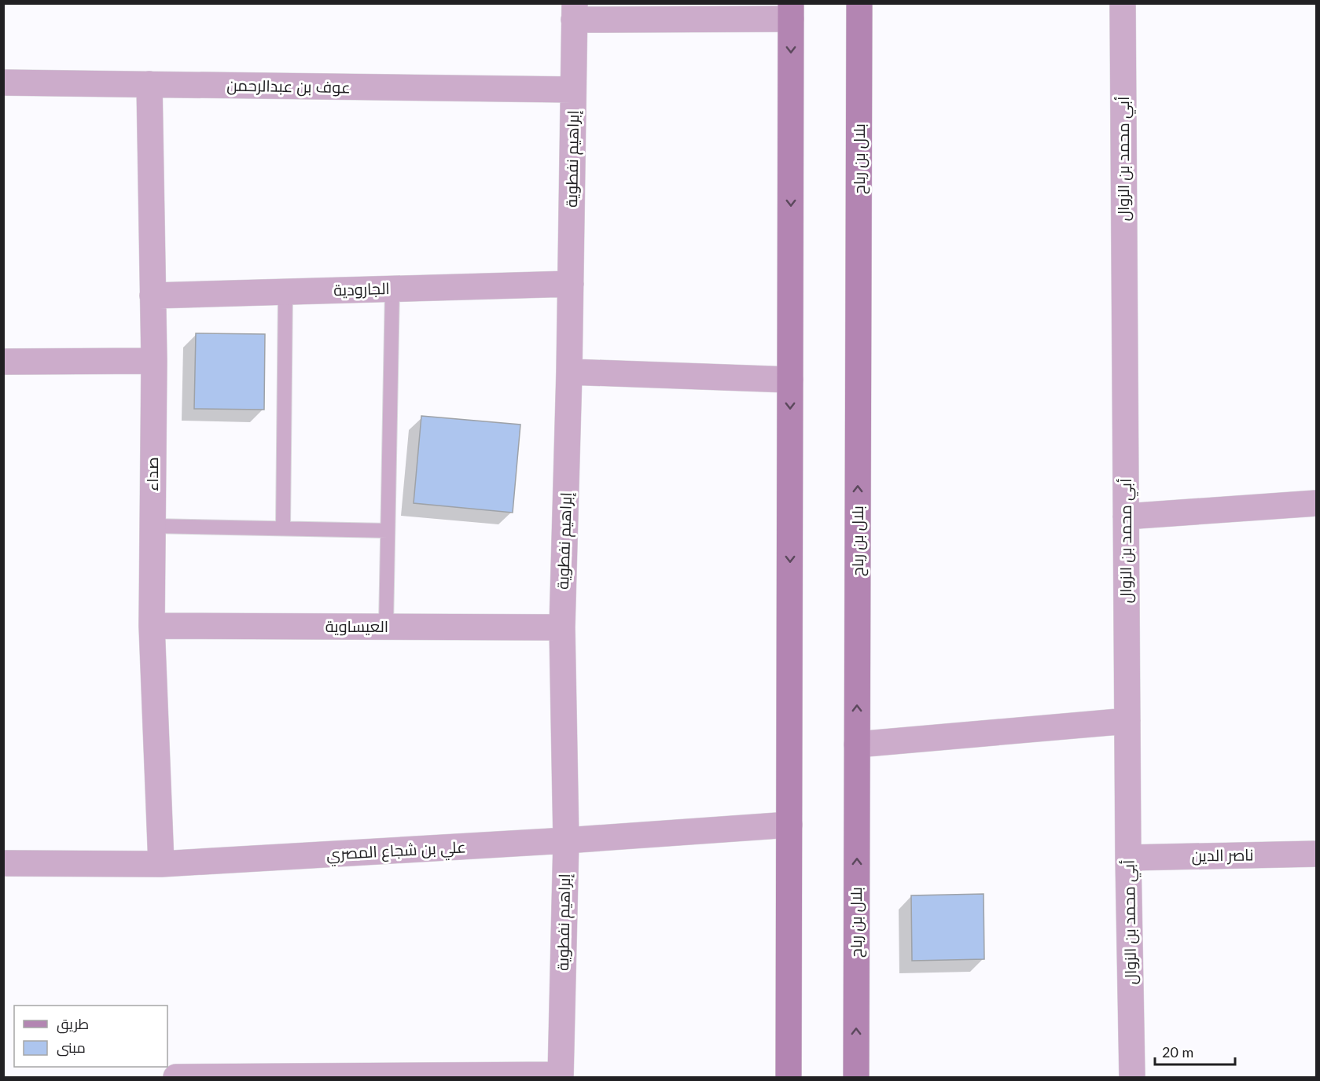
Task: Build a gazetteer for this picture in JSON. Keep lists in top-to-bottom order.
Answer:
{
  "streets": {
    "main road": ["بلال بن رباح"],
    "street": [
      "عوف بن عبدالرحمن",
      "إبراهيم نفطوية",
      "أبي محمد بن الزوال",
      "الجارودية",
      "صداء",
      "العيساوية",
      "علي بن شجاع المصري",
      "ناصر الدين"
    ]
  },
  "crossings": [
    ["عوف بن عبدالرحمن", "إبراهيم نفطوية"],
    ["عوف بن عبدالرحمن", "صداء"],
    ["إبراهيم نفطوية", "الجارودية"],
    ["إبراهيم نفطوية", "العيساوية"],
    ["إبراهيم نفطوية", "علي بن شجاع المصري"],
    ["أبي محمد بن الزوال", "ناصر الدين"],
    ["الجارودية", "صداء"],
    ["صداء", "العيساوية"],
    ["صداء", "علي بن شجاع المصري"]
  ],
  "legend": ["طريق", "مبنى"],
  "scale_bar": "20 m"
}
